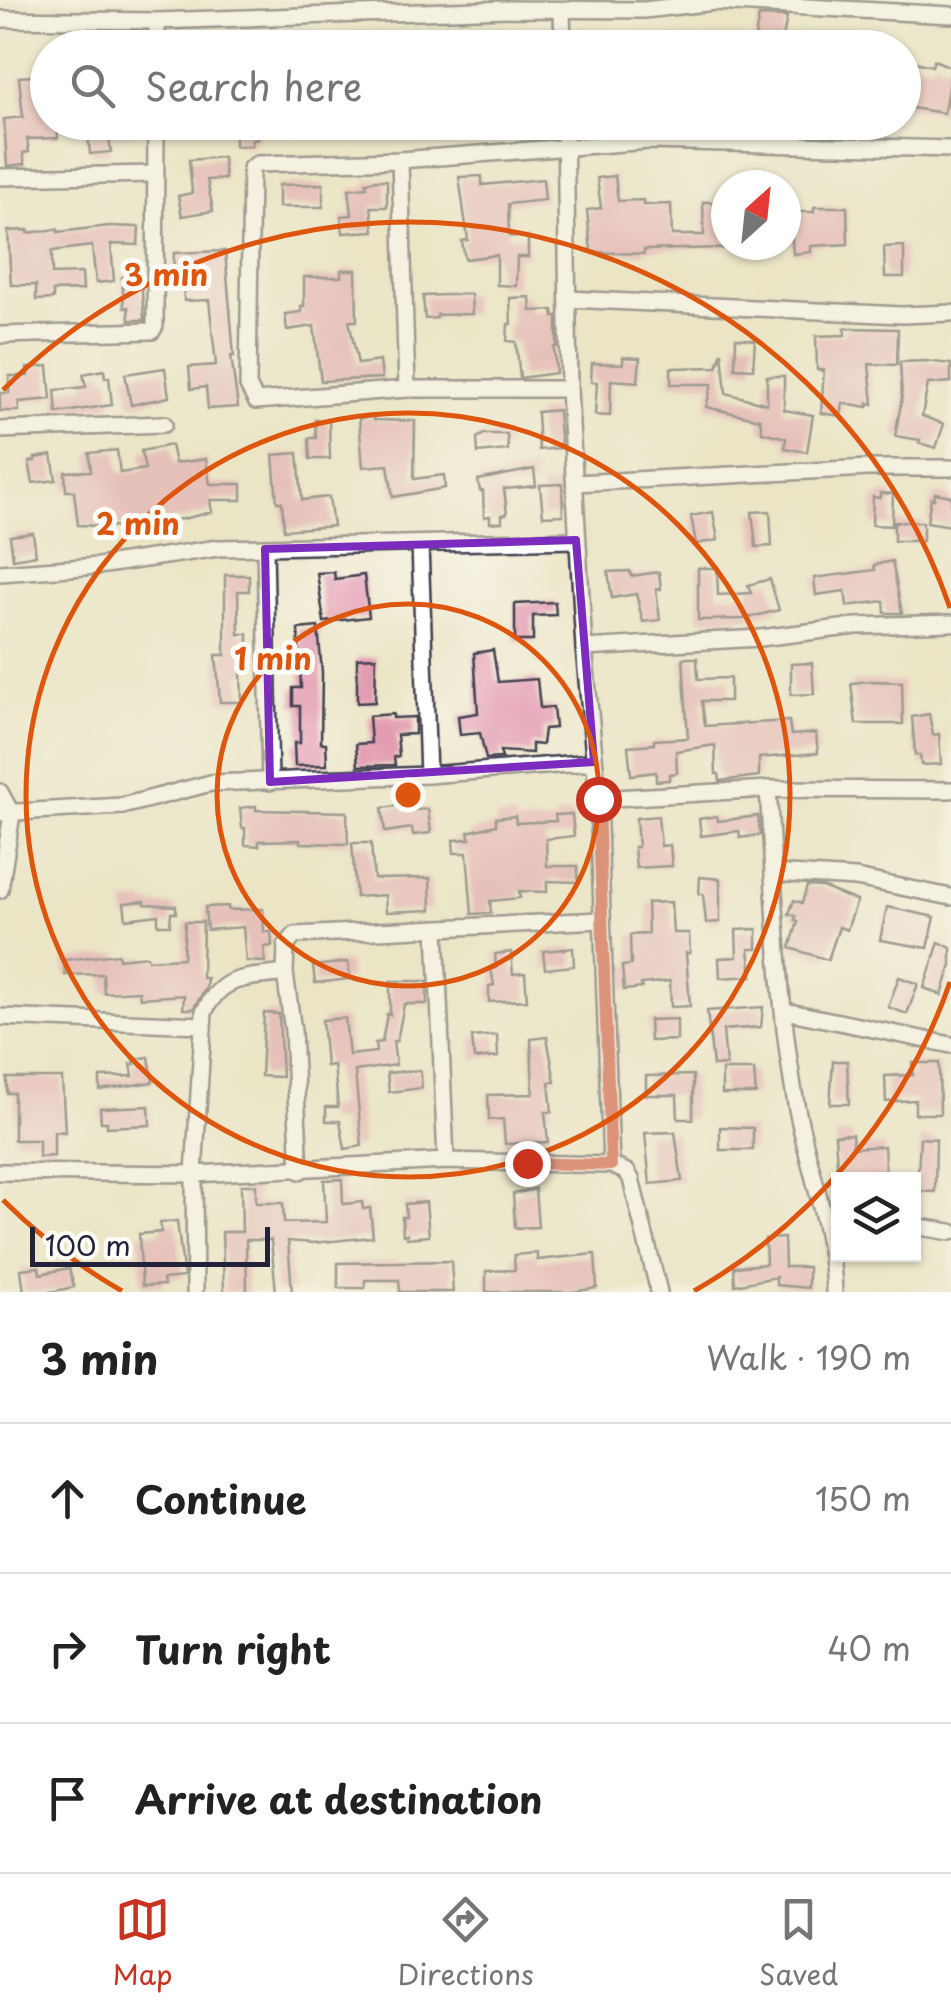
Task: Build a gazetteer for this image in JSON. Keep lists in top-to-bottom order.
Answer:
{
  "scale_bar": "100 m",
  "north": "top right",
  "page": {
    "search": "Search here",
    "scale": "100 m",
    "heading": ["3 min", "Walk · 190 m"],
    "list": [
      ["Continue", "150 m"],
      ["Turn right", "40 m"],
      "Arrive at destination"
    ],
    "nav": ["Map", "Directions", "Saved"]
  },
  "rings": ["3 min", "2 min", "1 min"]
}
